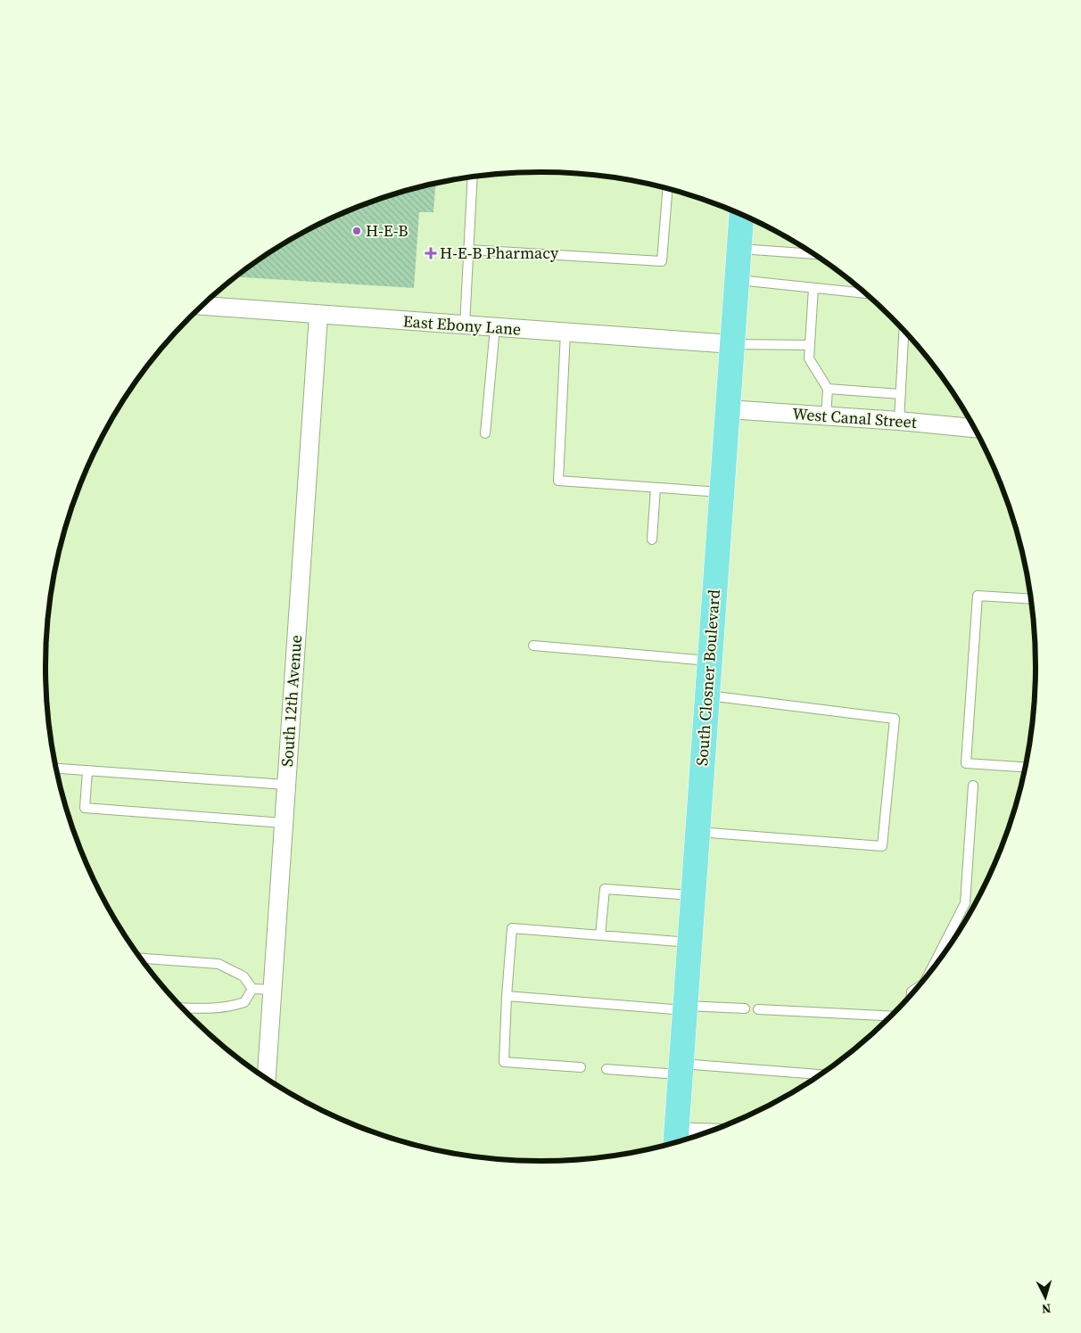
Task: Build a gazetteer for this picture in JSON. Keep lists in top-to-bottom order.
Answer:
{
  "streets": {
    "main road": ["South Closner Boulevard"],
    "street": ["East Ebony Lane", "West Canal Street", "South 12th Avenue"]
  },
  "crossings": [
    ["East Ebony Lane", "South Closner Boulevard"],
    ["East Ebony Lane", "South 12th Avenue"],
    ["West Canal Street", "South Closner Boulevard"]
  ],
  "places": {
    "other": ["H-E-B"],
    "health": ["H-E-B Pharmacy"]
  },
  "north": "bottom"
}
